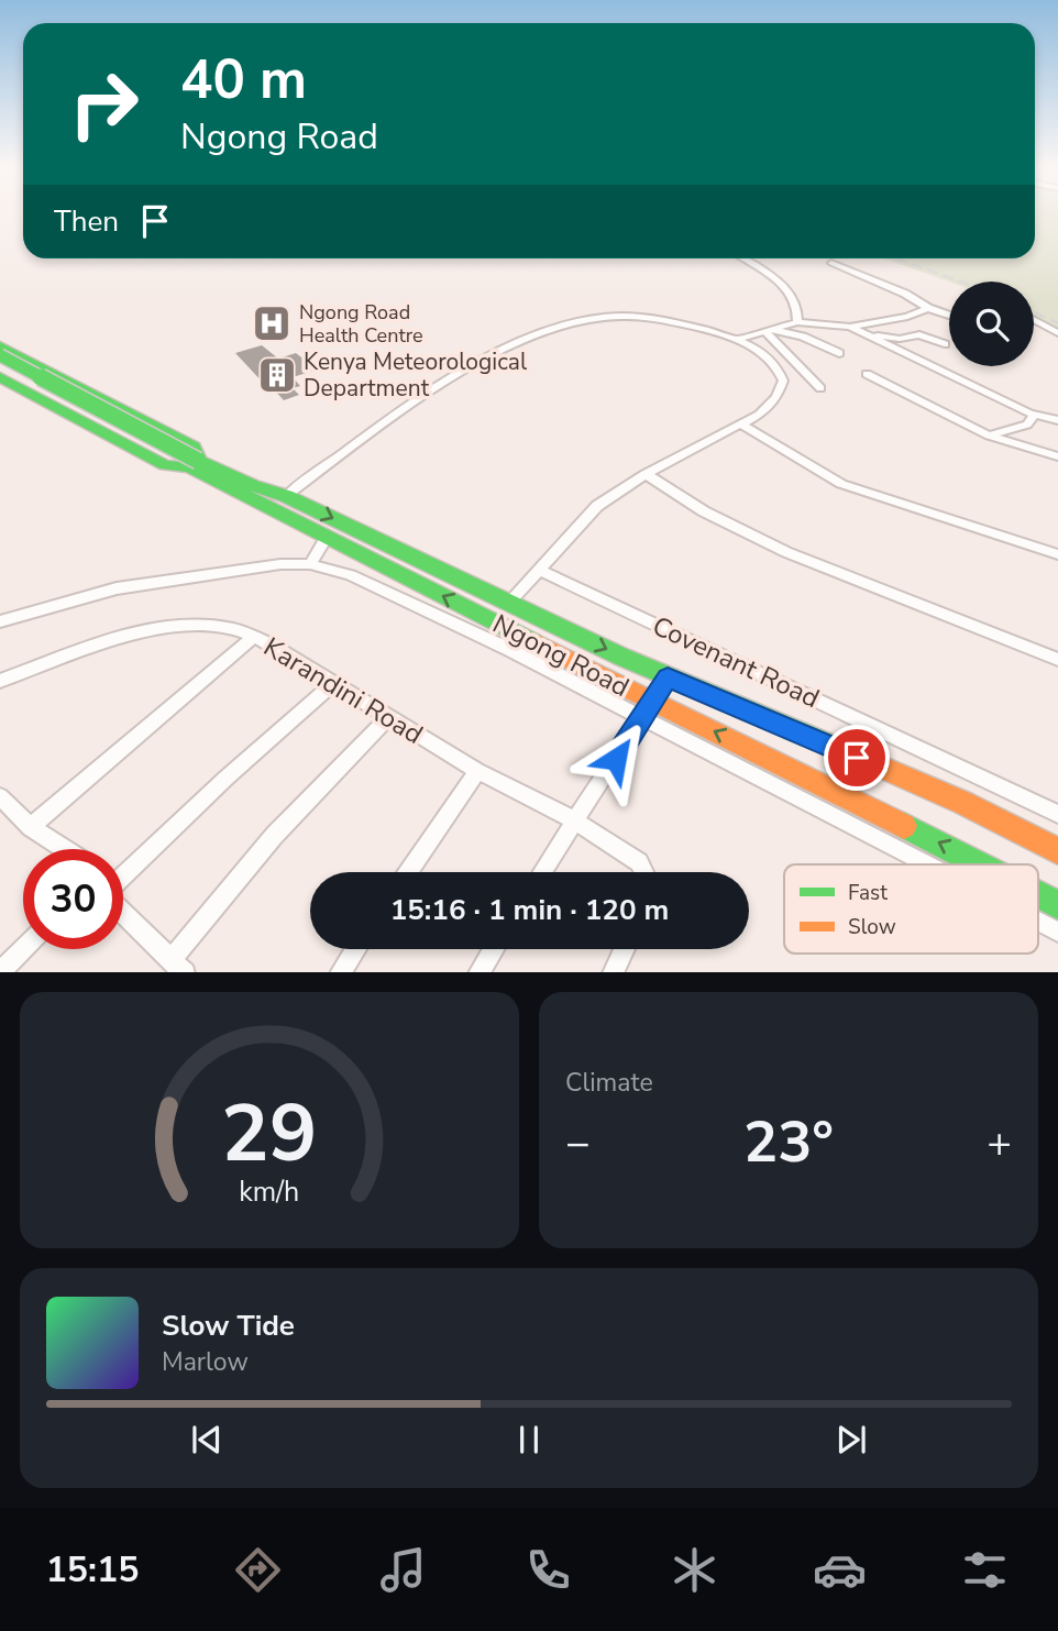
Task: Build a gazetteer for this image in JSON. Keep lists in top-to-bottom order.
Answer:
{
  "streets": {
    "main road": ["Ngong Road"],
    "street": ["Covenant Road", "Karandini Road"]
  },
  "places": {
    "hospital": ["Ngong Road Health Centre"],
    "building": ["Kenya Meteorological Department"]
  },
  "legend": ["Fast", "Slow"],
  "page": {
    "turn": ["40 m", "Ngong Road"],
    "then": "Then",
    "limit": "30",
    "trip": "15:16 · 1 min · 120 m",
    "tile": "Climate",
    "heat": ["−", "23°", "+"],
    "song": ["Slow Tide", "Marlow"],
    "tabs": "15:15",
    "gauge": ["29", "km/h"]
  }
}
